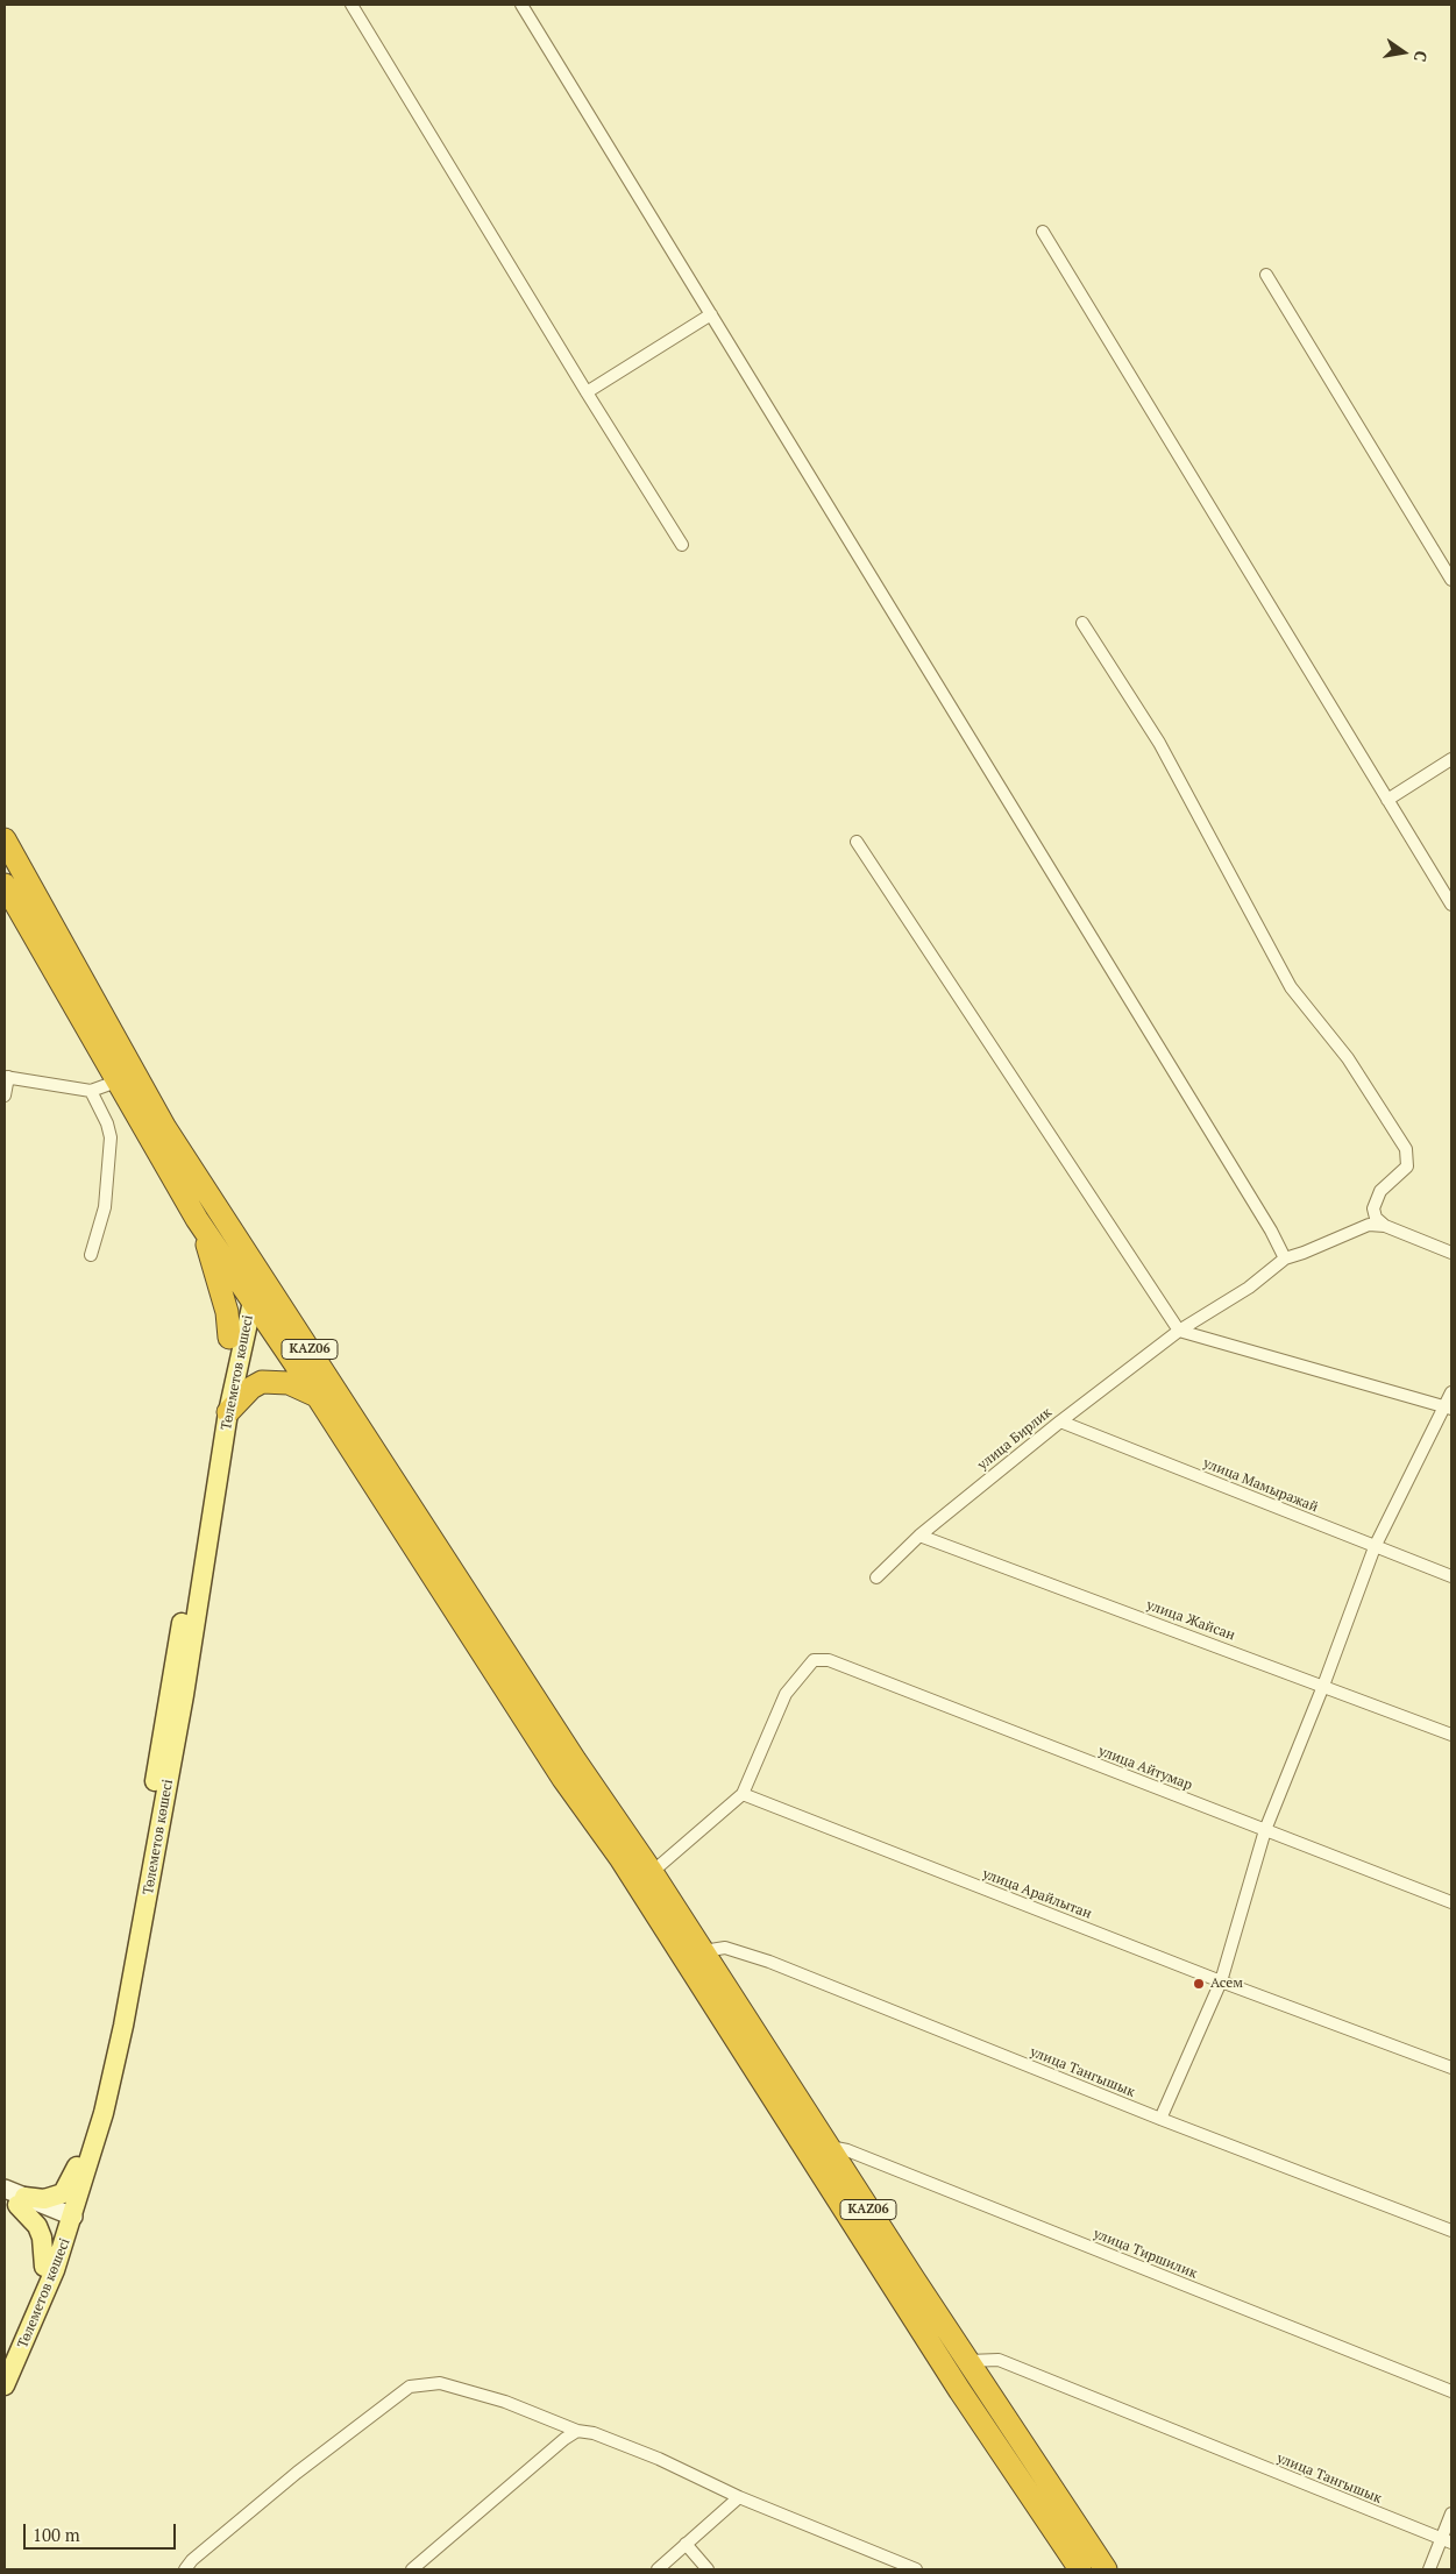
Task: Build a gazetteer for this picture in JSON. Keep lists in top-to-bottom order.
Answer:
{
  "streets": {
    "highway": ["KАZ06"],
    "main road": ["Төлеметов көшесі"],
    "street": [
      "улица Бирлик",
      "улица Мамыражай",
      "улица Жайсан",
      "улица Айтумар",
      "улица Арайлытан",
      "улица Тангышык",
      "улица Тиршилик"
    ]
  },
  "crossings": [
    ["KАZ06", "Төлеметов көшесі"],
    ["KАZ06", "улица Тангышык"],
    ["KАZ06", "улица Тиршилик"],
    ["улица Бирлик", "улица Мамыражай"],
    ["улица Бирлик", "улица Жайсан"],
    ["улица Айтумар", "улица Арайлытан"]
  ],
  "places": ["Асем"],
  "scale_bar": "100 m",
  "north": "right"
}
